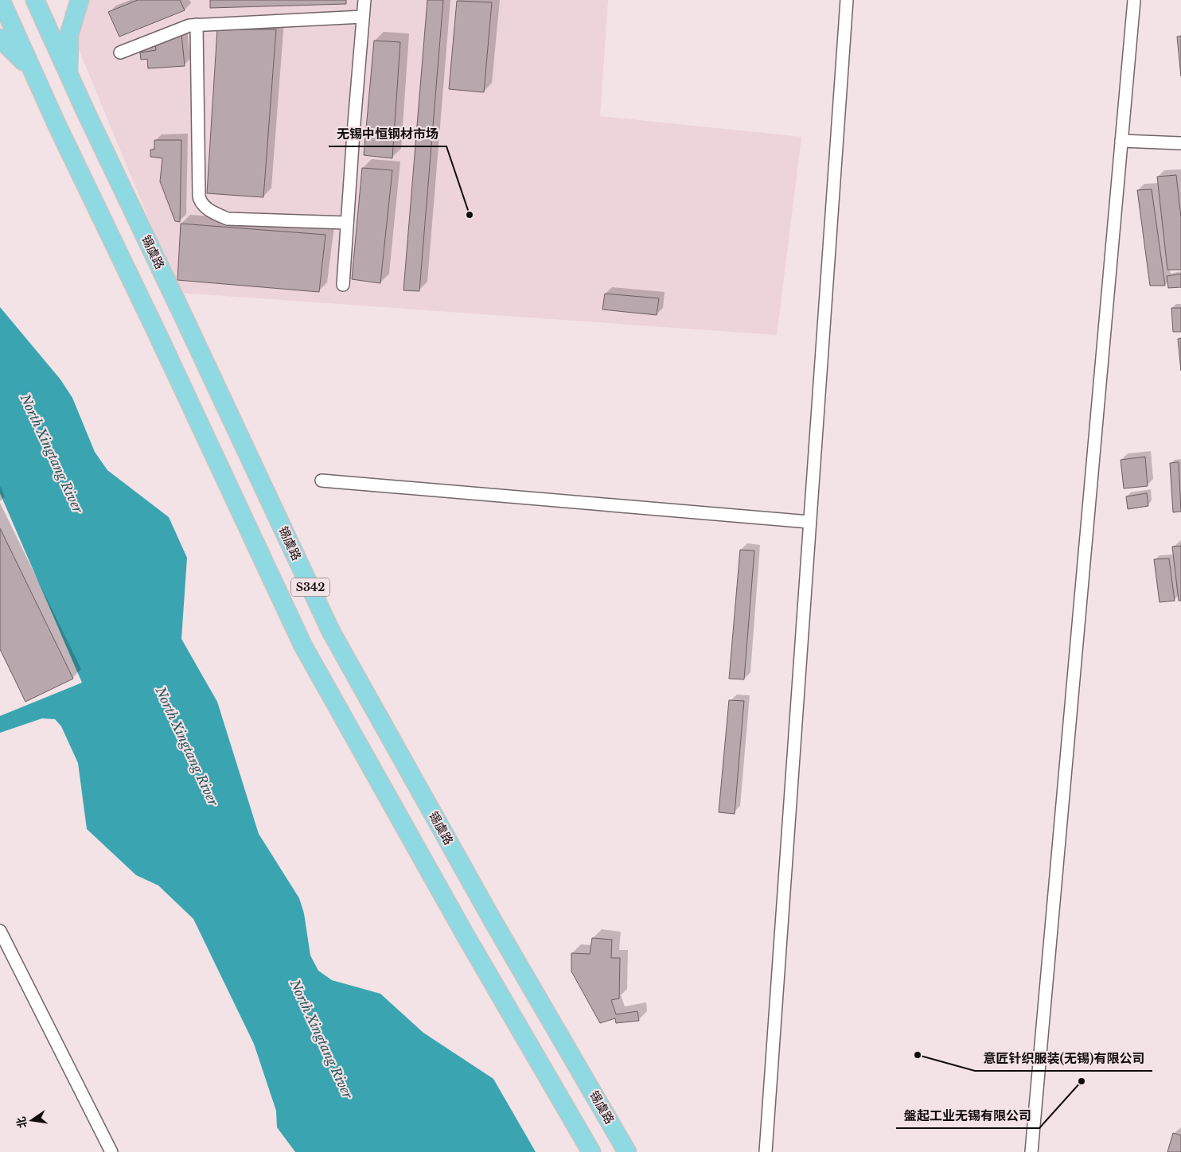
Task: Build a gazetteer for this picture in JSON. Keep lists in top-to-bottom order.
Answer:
{
  "streets": {
    "main road": ["锡虞路", "S342"]
  },
  "water": ["North Xingtang River"],
  "places": ["无锡中恒钢材市场", "意匠针织服装(无锡)有限公司", "盤起工业无锡有限公司"],
  "north": "left"
}
